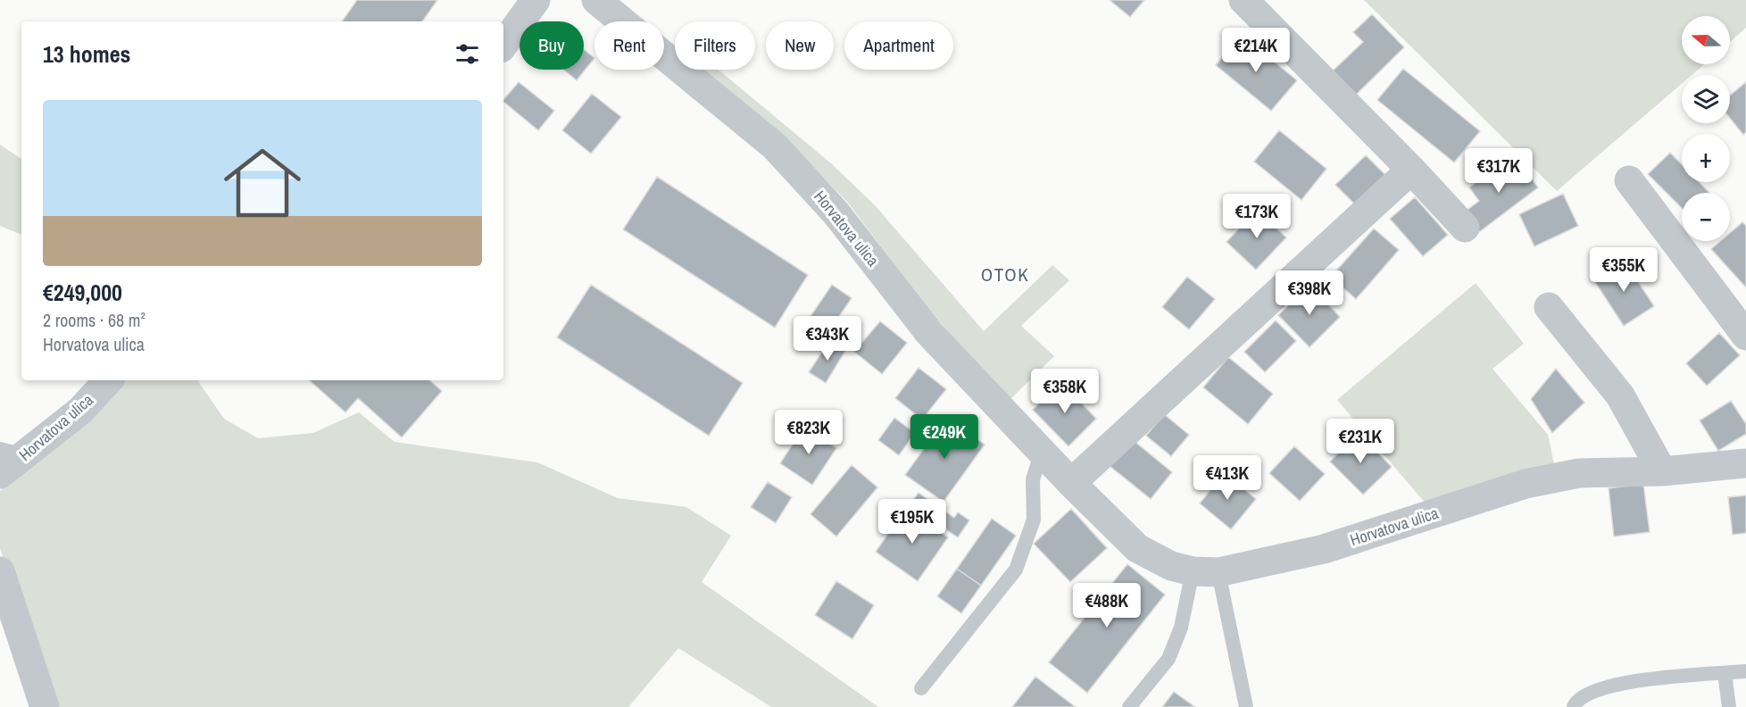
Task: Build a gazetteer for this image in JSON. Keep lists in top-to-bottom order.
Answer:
{
  "streets": {
    "street": ["Horvatova ulica"]
  },
  "districts": ["OTOK"],
  "north": "left",
  "page": {
    "map_buttons": ["+", "−"],
    "chip": [
      "Buy",
      "Rent",
      "Filters",
      "New",
      "Apartment"
    ],
    "heading": "13 homes",
    "price": [
      "€214K",
      "€317K",
      "€173K",
      "€355K",
      "€398K",
      "€343K",
      "€358K",
      "€823K",
      "€249K",
      "€231K",
      "€413K",
      "€195K",
      "€488K"
    ],
    "list": [
      {
        "name": "€249,000",
        "note": "2 rooms · 68 m² · Horvatova ulica"
      }
    ]
  }
}
